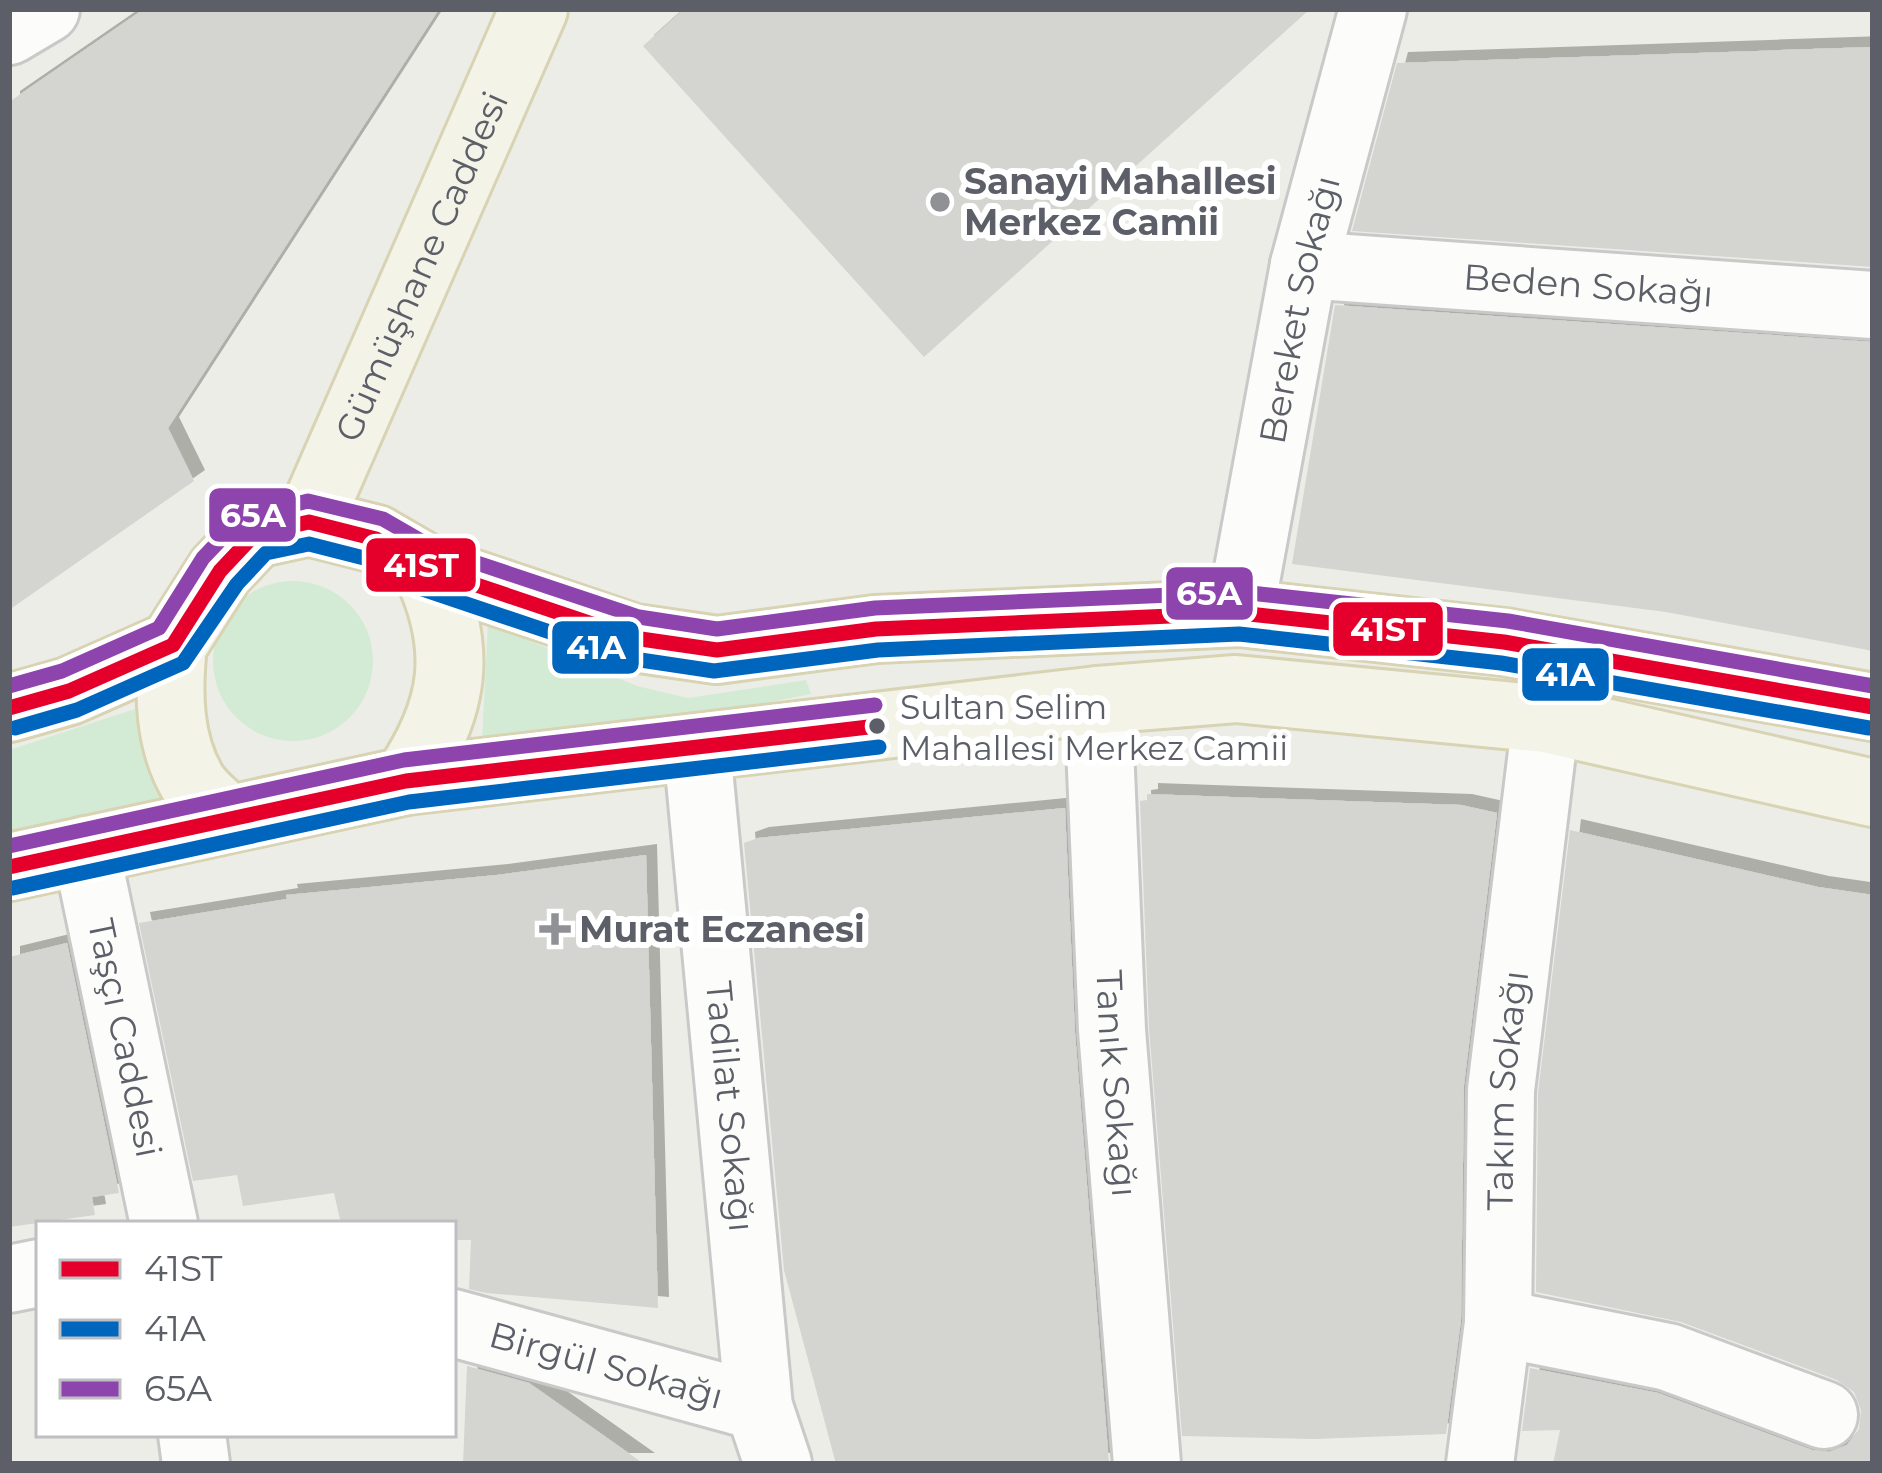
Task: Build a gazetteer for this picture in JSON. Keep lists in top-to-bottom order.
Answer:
{
  "streets": {
    "main road": ["Gümüşhane Caddesi"],
    "street": [
      "Beden Sokağı",
      "Bereket Sokağı",
      "Taşçı Caddesi",
      "Tanık Sokağı",
      "Takım Sokağı",
      "Tadilat Sokağı",
      "Birgül Sokağı"
    ]
  },
  "crossings": [
    ["Beden Sokağı", "Bereket Sokağı"],
    ["Tadilat Sokağı", "Birgül Sokağı"]
  ],
  "places": {
    "other": ["Sanayi Mahallesi Merkez Camii", "Sultan Selim Mahallesi Merkez Camii"],
    "health": ["Murat Eczanesi"]
  },
  "lines": ["transit line 65A", "transit line 41ST", "transit line 41A"],
  "legend": ["41ST", "41A", "65A"]
}
